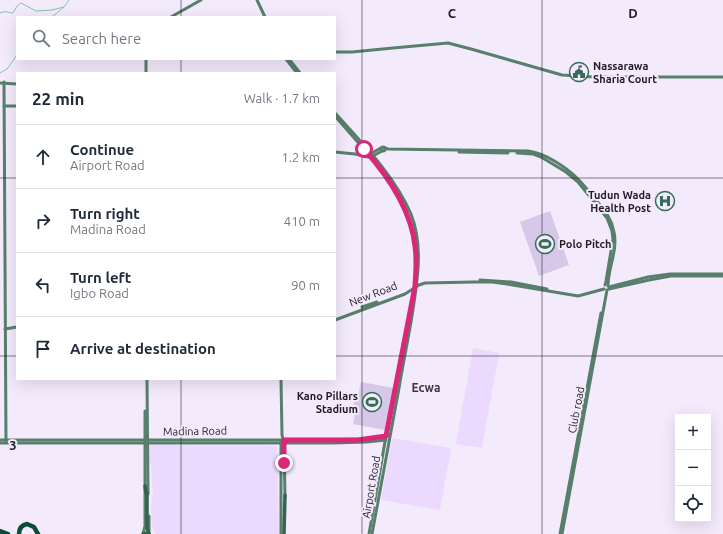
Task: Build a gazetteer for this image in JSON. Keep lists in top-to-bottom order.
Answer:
{
  "streets": {
    "main road": ["New Road", "Madina Road", "Airport Road"]
  },
  "crossings": [
    ["New Road", "Airport Road"],
    ["Madina Road", "Airport Road"]
  ],
  "districts": ["Ecwa"],
  "places": {
    "public building": ["Nassarawa Sharia Court"],
    "hospital": ["Tudun Wada Health Post"],
    "sports": ["Polo Pitch", "Kano Pillars Stadium"]
  },
  "page": {
    "search": "Search here",
    "heading": ["22 min", "Walk · 1.7 km"],
    "list": [
      ["Continue", "Airport Road", "1.2 km"],
      ["Turn right", "Madina Road", "410 m"],
      ["Turn left", "Igbo Road", "90 m"],
      "Arrive at destination"
    ],
    "map_buttons": ["+", "−"]
  },
  "grid": {
    "columns": ["C", "D"],
    "rows": ["3"]
  }
}
